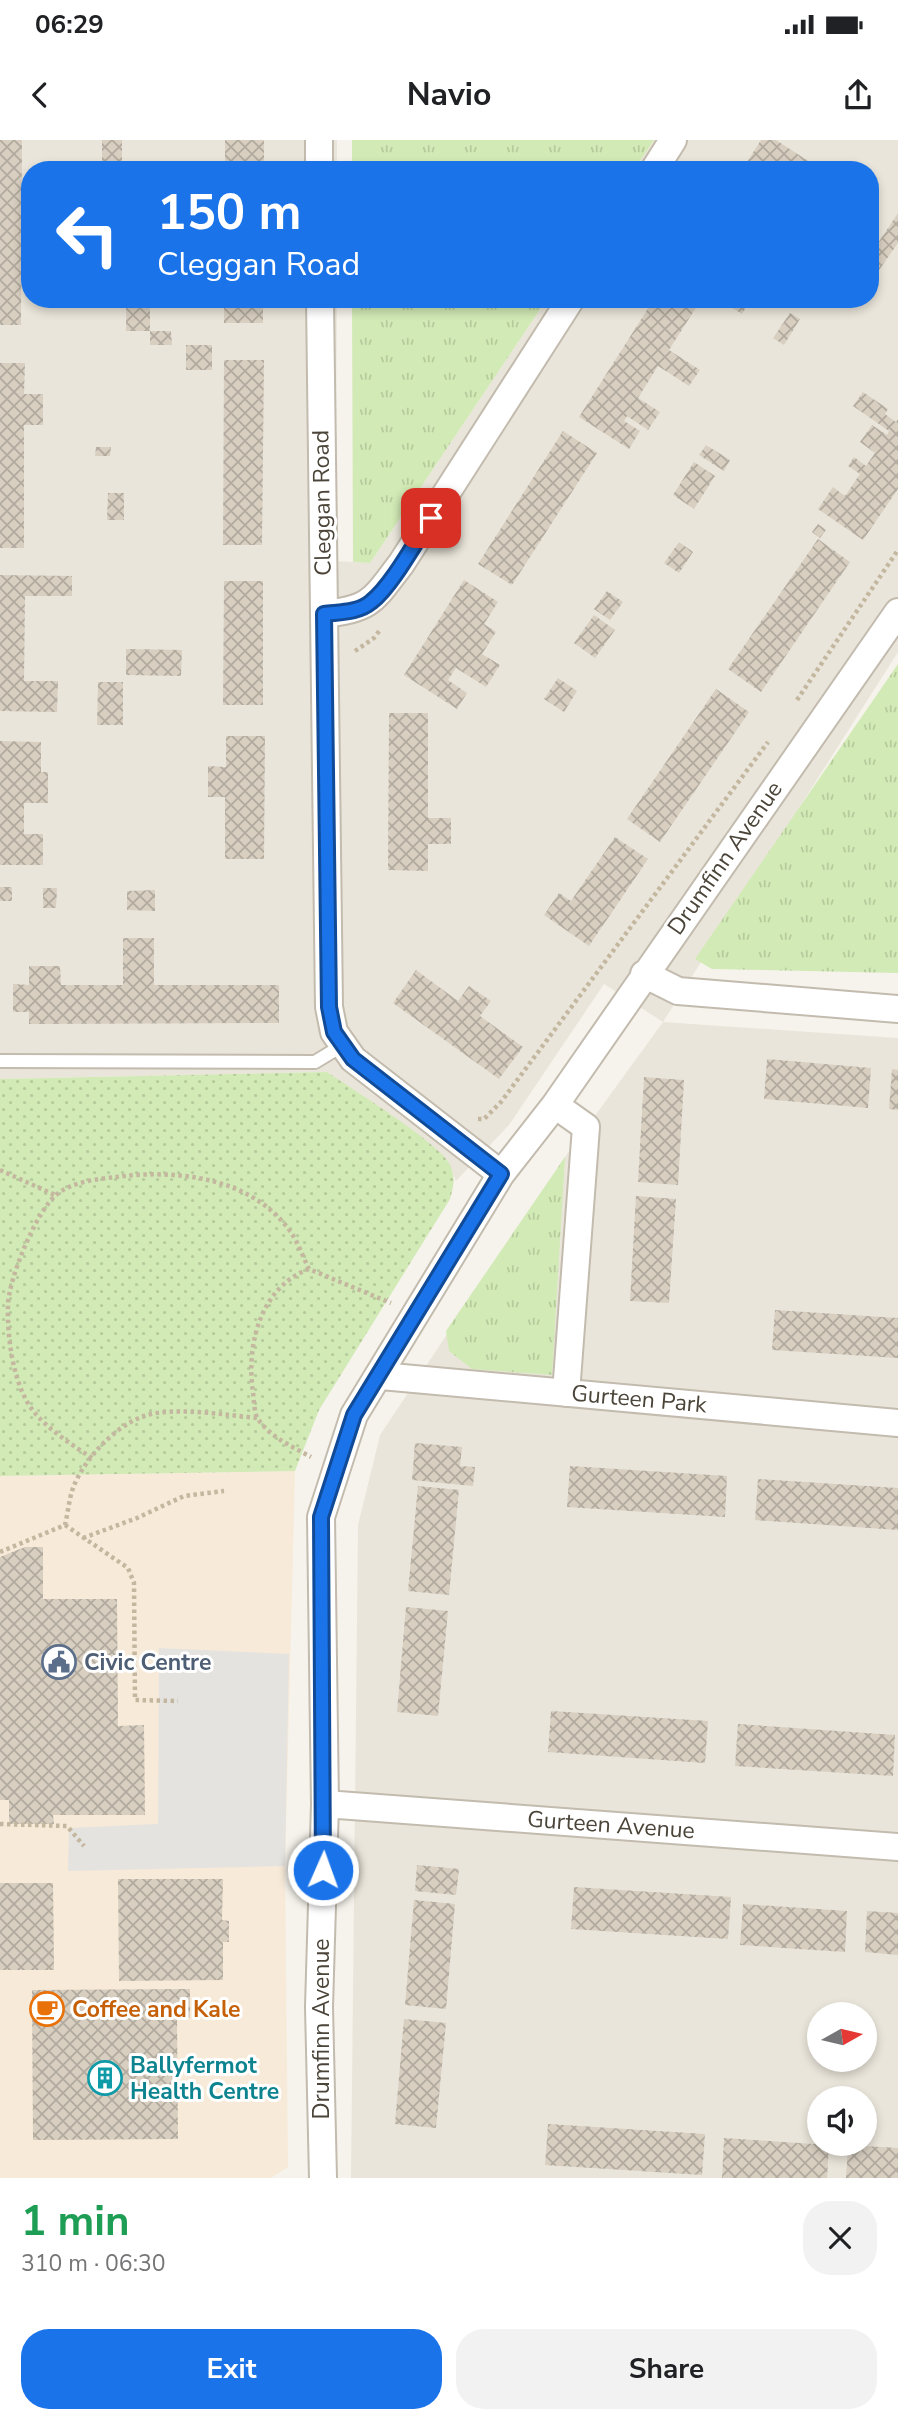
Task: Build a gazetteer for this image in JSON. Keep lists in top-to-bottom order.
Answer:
{
  "streets": {
    "street": [
      "Cleggan Road",
      "Drumfinn Avenue",
      "Gurteen Park",
      "Gurteen Avenue"
    ]
  },
  "crossings": [
    ["Cleggan Road", "Drumfinn Avenue"],
    ["Drumfinn Avenue", "Gurteen Park"],
    ["Drumfinn Avenue", "Gurteen Avenue"]
  ],
  "places": {
    "public building": ["Civic Centre"],
    "cafe": ["Coffee and Kale"],
    "building": ["Ballyfermot Health Centre"]
  },
  "north": "right",
  "page": {
    "status": "06:29",
    "header": "Navio",
    "turn": ["150 m", "Cleggan Road"],
    "heading": ["1 min", "310 m · 06:30"],
    "buttons": ["Exit", "Share"]
  }
}
